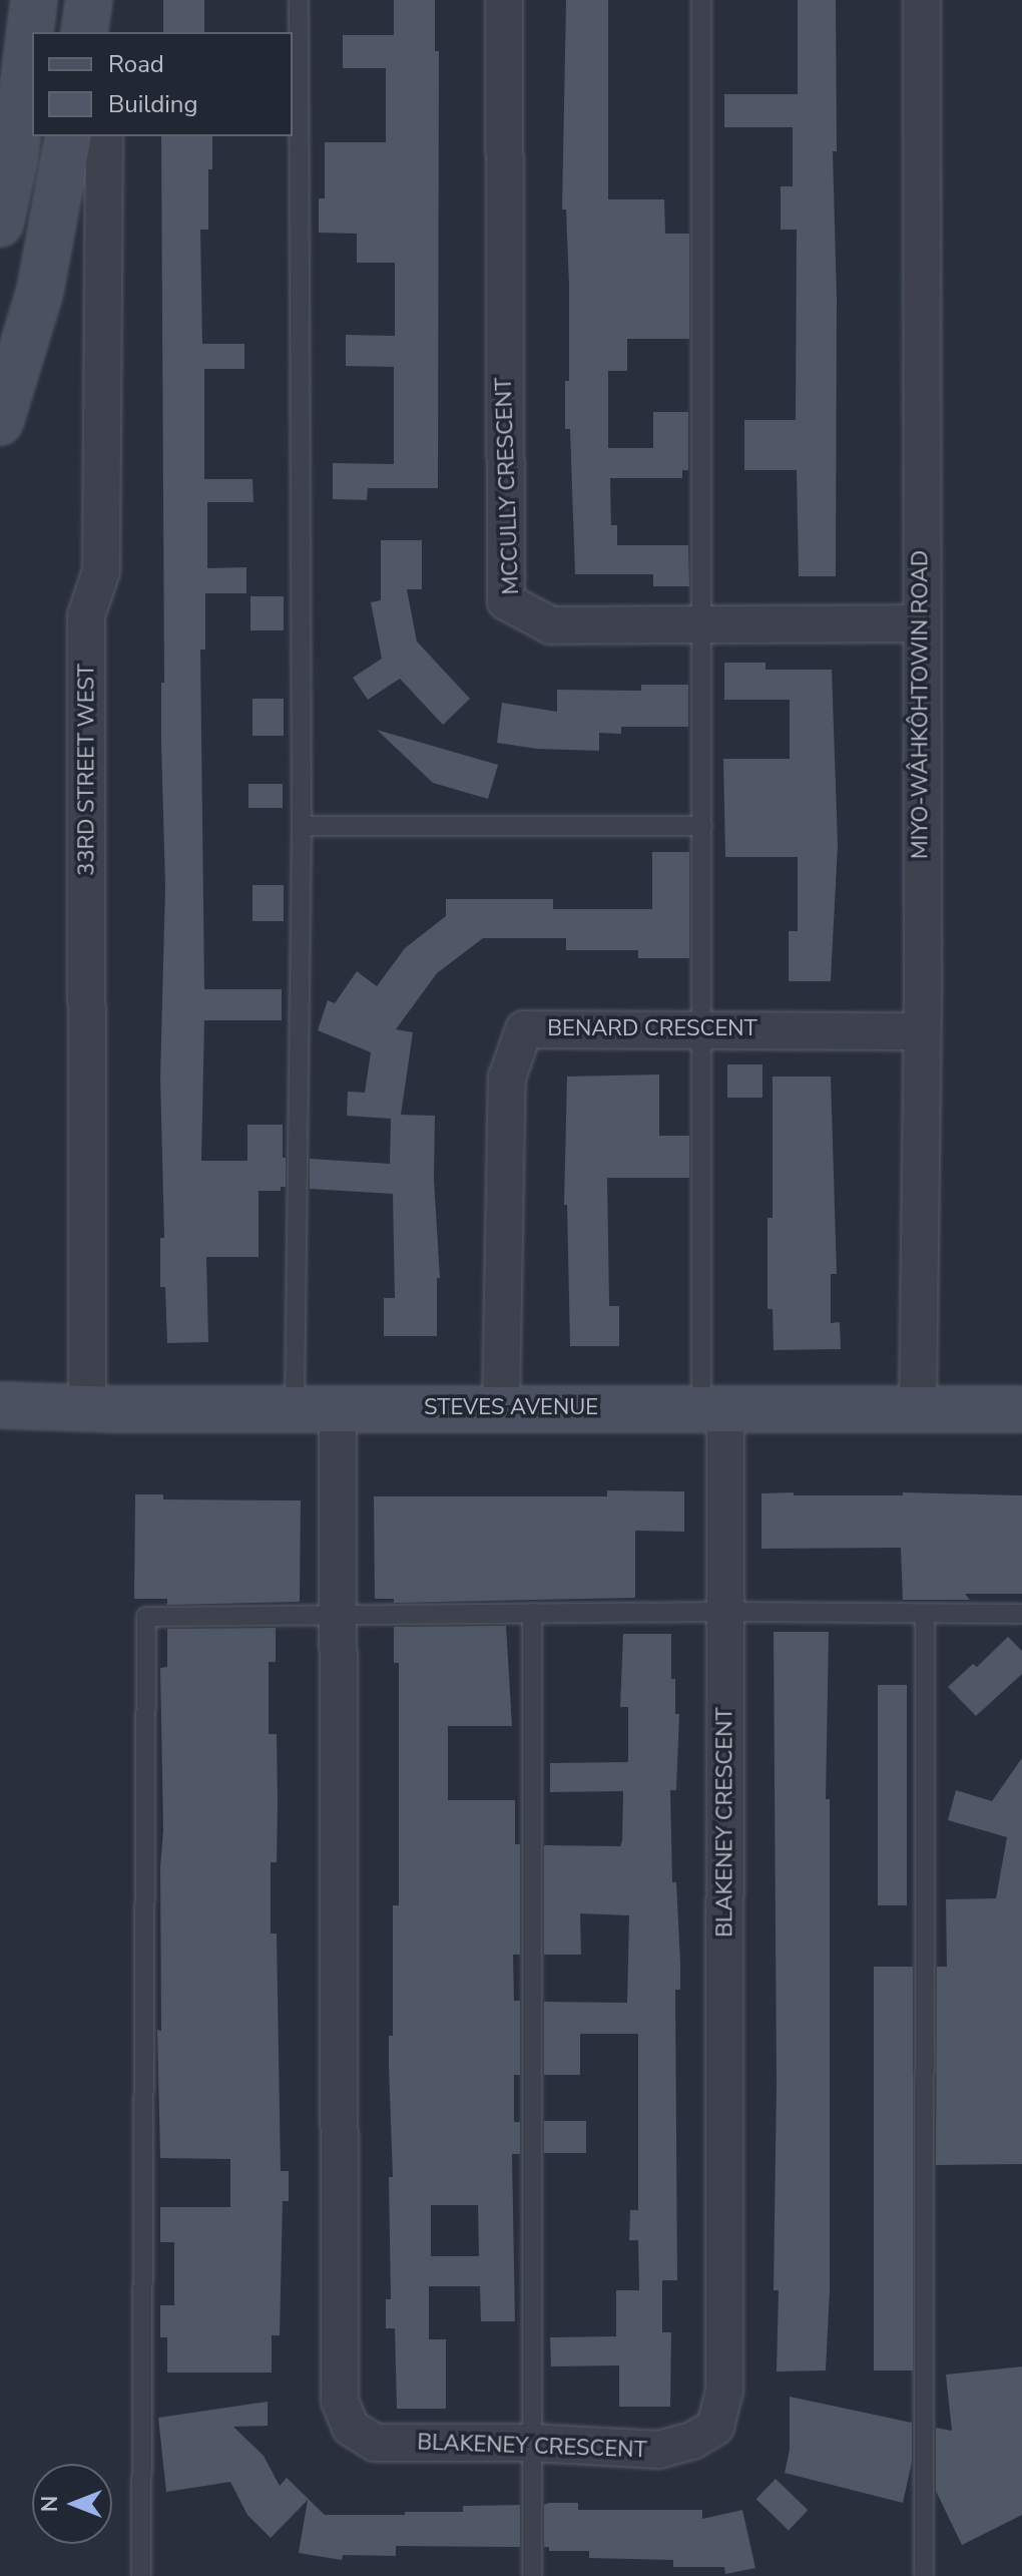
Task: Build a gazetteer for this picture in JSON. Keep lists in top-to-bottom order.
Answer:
{
  "streets": {
    "street": [
      "MCCULLY CRESCENT",
      "MIYO-WÂHKÔHTOWIN ROAD",
      "33RD STREET WEST",
      "BENARD CRESCENT",
      "STEVES AVENUE",
      "BLAKENEY CRESCENT"
    ]
  },
  "crossings": [
    ["MCCULLY CRESCENT", "MIYO-WÂHKÔHTOWIN ROAD"],
    ["MIYO-WÂHKÔHTOWIN ROAD", "BENARD CRESCENT"],
    ["MIYO-WÂHKÔHTOWIN ROAD", "STEVES AVENUE"],
    ["33RD STREET WEST", "STEVES AVENUE"],
    ["BENARD CRESCENT", "STEVES AVENUE"],
    ["STEVES AVENUE", "BLAKENEY CRESCENT"]
  ],
  "legend": ["Road", "Building"],
  "north": "left"
}
